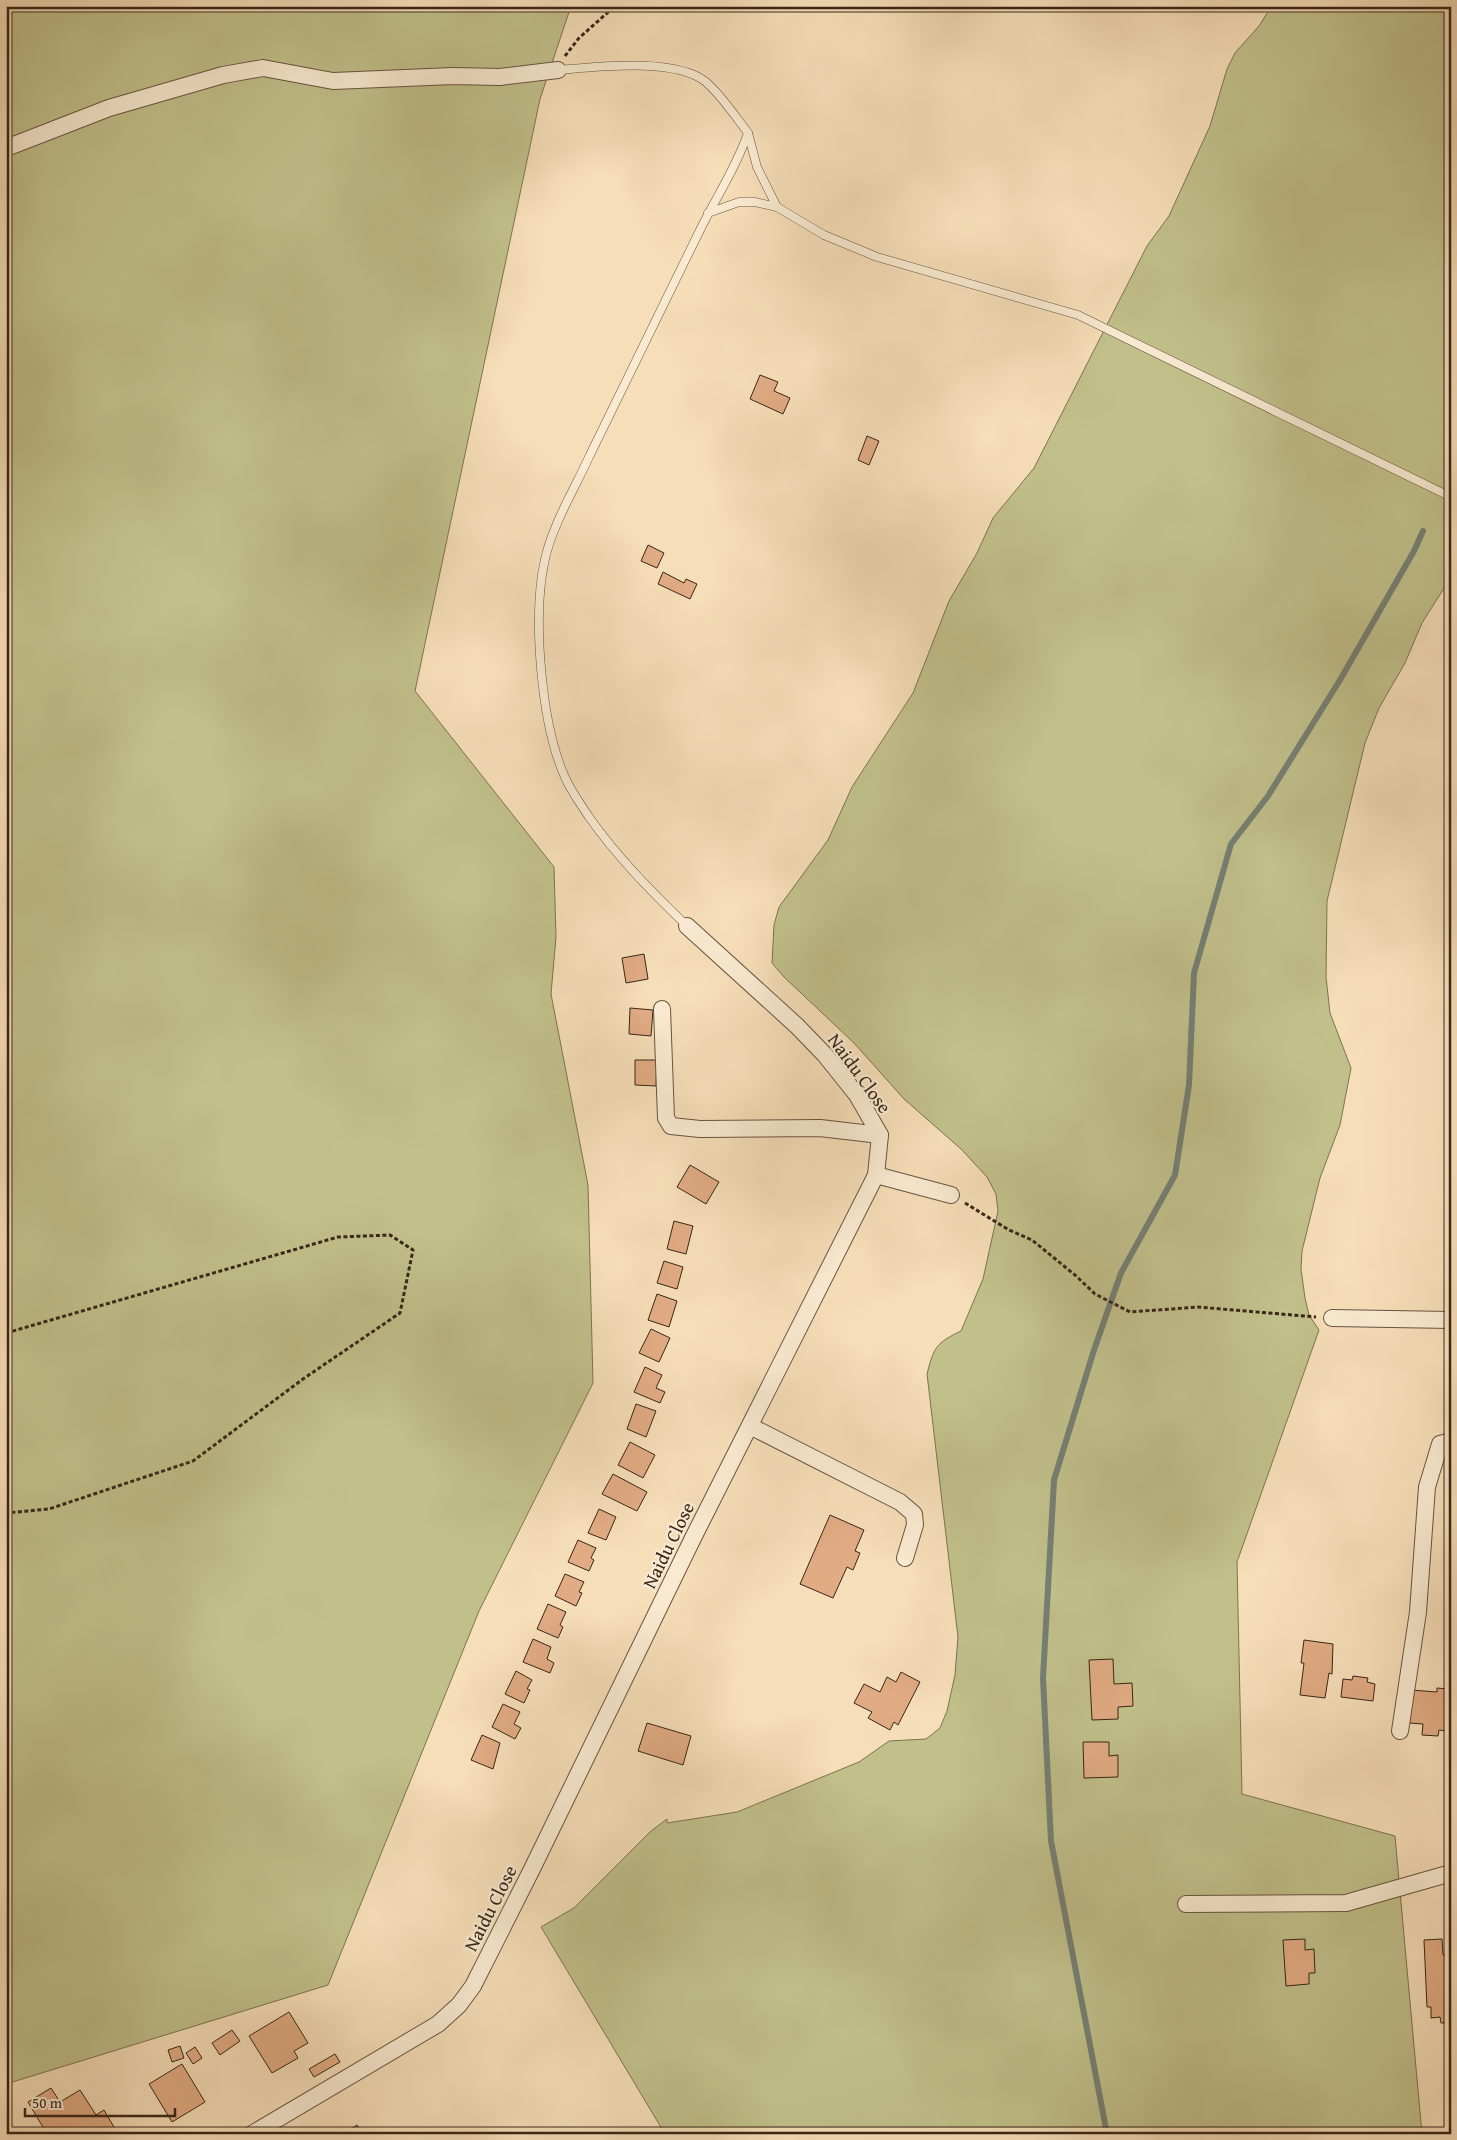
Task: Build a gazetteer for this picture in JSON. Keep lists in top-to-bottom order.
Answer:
{
  "streets": {
    "street": ["Naidu Close"]
  },
  "scale_bar": "50 m"
}
